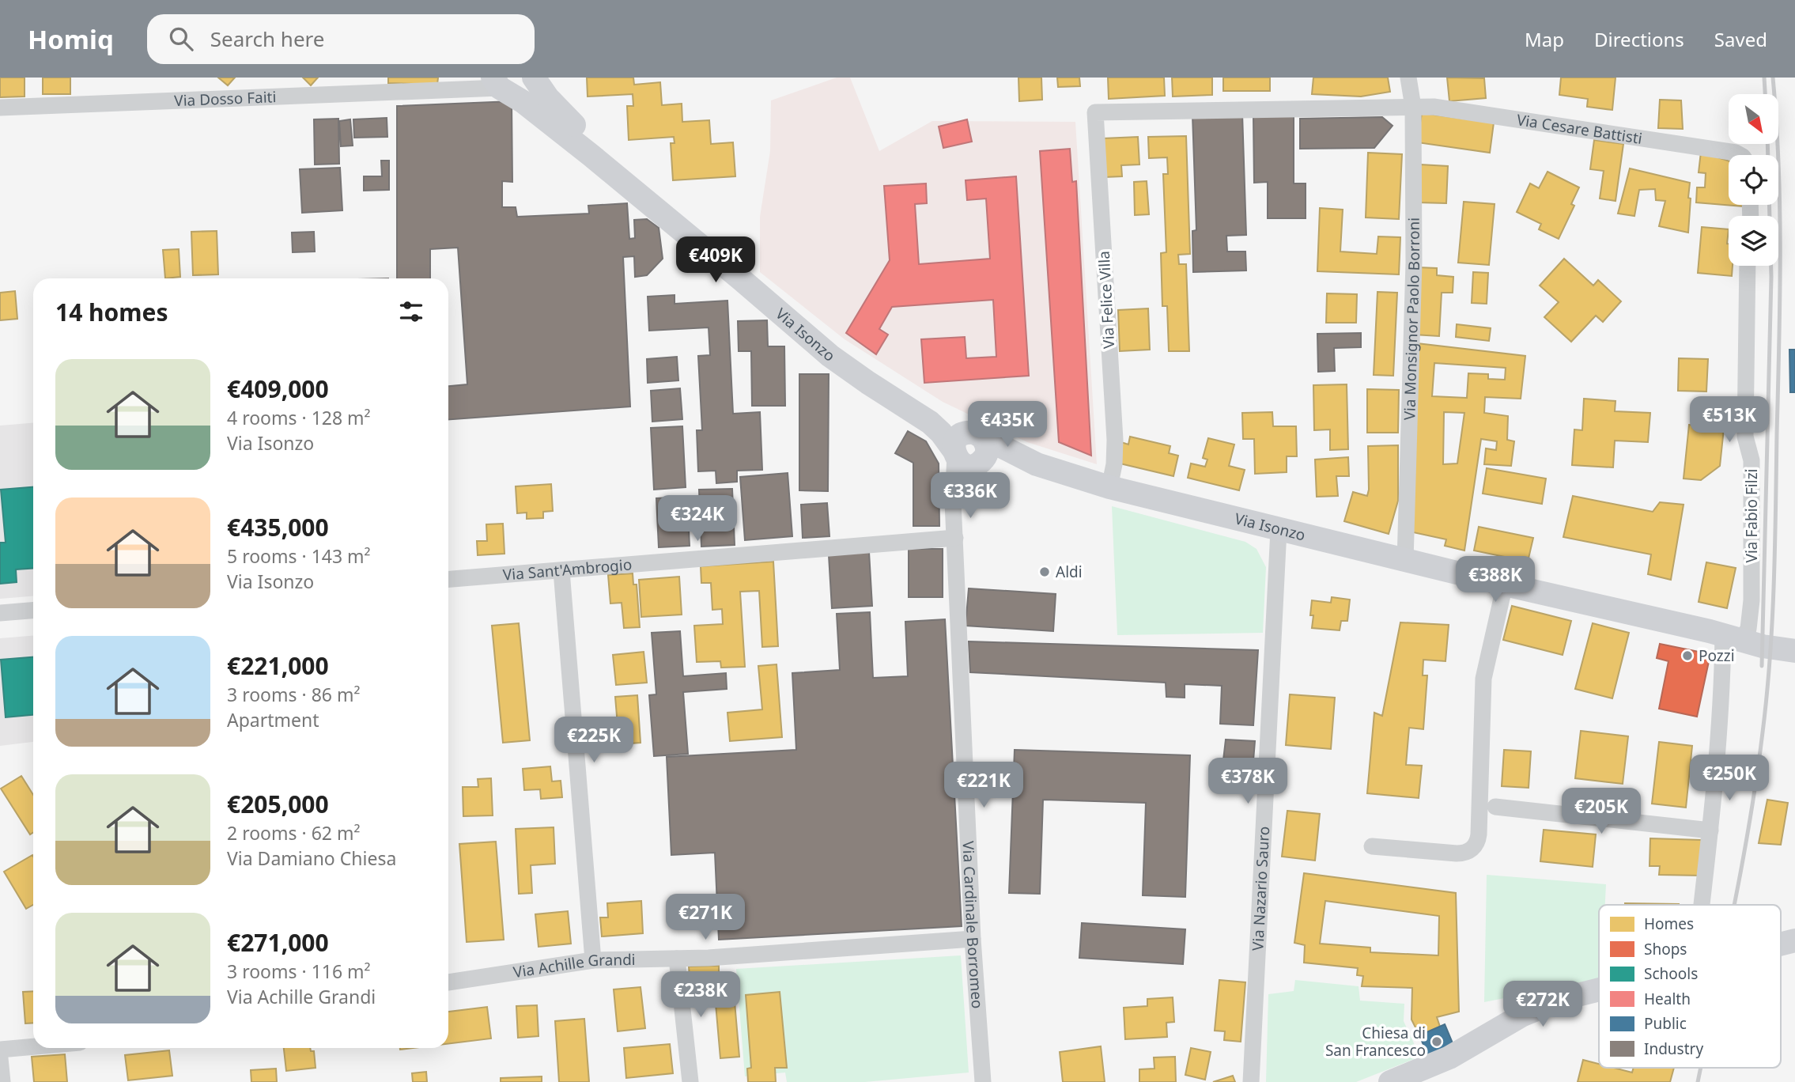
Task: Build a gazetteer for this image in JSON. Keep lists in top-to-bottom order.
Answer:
{
  "streets": {
    "street": [
      "Via Dosso Faiti",
      "Via Cesare Battisti",
      "Via Felice Villa",
      "Via Monsignor Paolo Borroni",
      "Via Isonzo",
      "Via Fabio Filzi",
      "Via Sant'Ambrogio",
      "Via Nazario Sauro",
      "Via Cardinale Borromeo",
      "Via Achille Grandi"
    ]
  },
  "crossings": [
    ["Via Dosso Faiti", "Via Isonzo"],
    ["Via Cesare Battisti", "Via Felice Villa"],
    ["Via Cesare Battisti", "Via Monsignor Paolo Borroni"],
    ["Via Felice Villa", "Via Isonzo"],
    ["Via Monsignor Paolo Borroni", "Via Isonzo"],
    ["Via Isonzo", "Via Fabio Filzi"],
    ["Via Isonzo", "Via Nazario Sauro"],
    ["Via Isonzo", "Via Cardinale Borromeo"],
    ["Via Sant'Ambrogio", "Via Cardinale Borromeo"],
    ["Via Cardinale Borromeo", "Via Achille Grandi"]
  ],
  "places": ["Aldi", "Pozzi", "Chiesa di San Francesco"],
  "legend": [
    "Homes",
    "Shops",
    "Schools",
    "Health",
    "Public",
    "Industry"
  ],
  "north": "bottom right",
  "page": {
    "header": "Homiq",
    "search": "Search here",
    "nav": ["Map", "Directions", "Saved"],
    "price": [
      "€409K",
      "€513K",
      "€435K",
      "€336K",
      "€324K",
      "€388K",
      "€225K",
      "€250K",
      "€378K",
      "€221K",
      "€205K",
      "€271K",
      "€238K",
      "€272K"
    ],
    "heading": "14 homes",
    "list": [
      {
        "name": "€409,000",
        "note": "4 rooms · 128 m² · Via Isonzo"
      },
      {
        "name": "€435,000",
        "note": "5 rooms · 143 m² · Via Isonzo"
      },
      {
        "name": "€221,000",
        "note": "3 rooms · 86 m² · Apartment"
      },
      {
        "name": "€205,000",
        "note": "2 rooms · 62 m² · Via Damiano Chiesa"
      },
      {
        "name": "€271,000",
        "note": "3 rooms · 116 m² · Via Achille Grandi"
      }
    ]
  }
}
